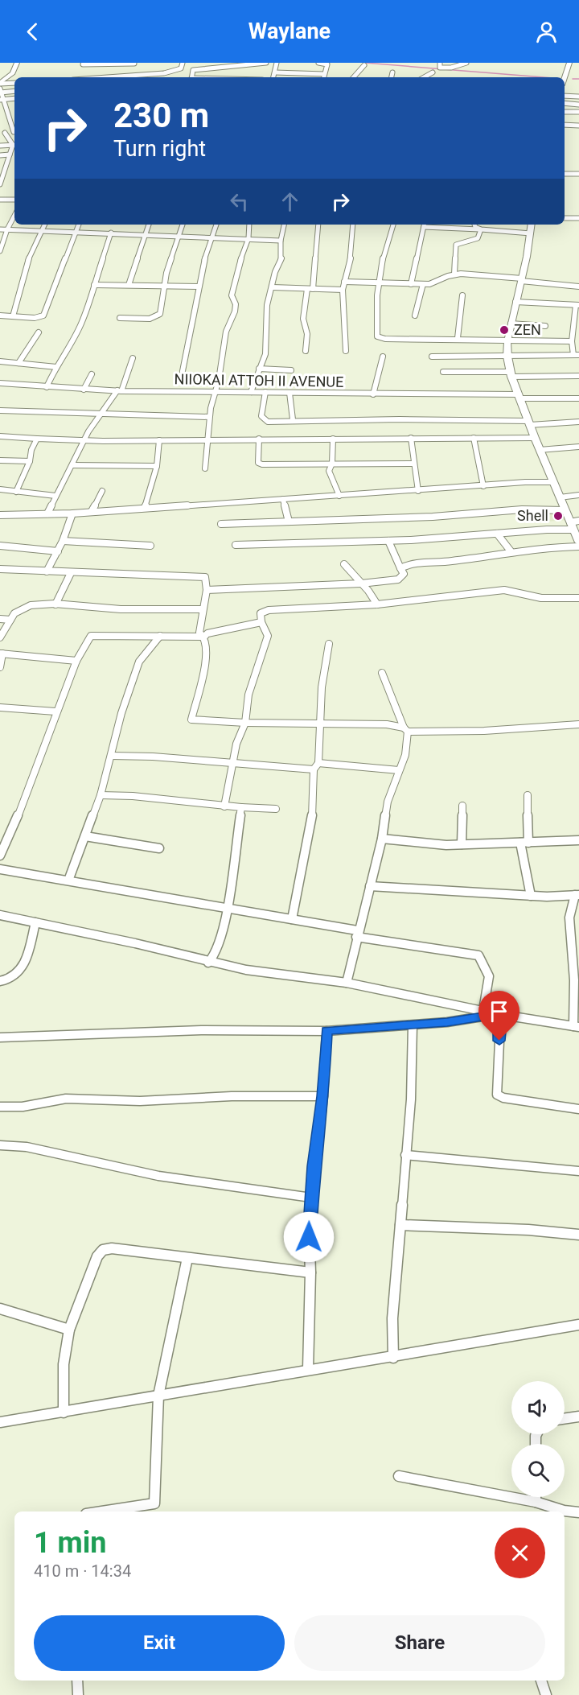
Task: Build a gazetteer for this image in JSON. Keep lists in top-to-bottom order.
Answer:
{
  "streets": {
    "street": ["NIIOKAI ATTOH II AVENUE"]
  },
  "places": ["ZEN", "Shell"],
  "page": {
    "header": "Waylane",
    "turn": ["230 m", "Turn right"],
    "heading": ["1 min", "410 m · 14:34"],
    "buttons": ["Exit", "Share"]
  }
}
